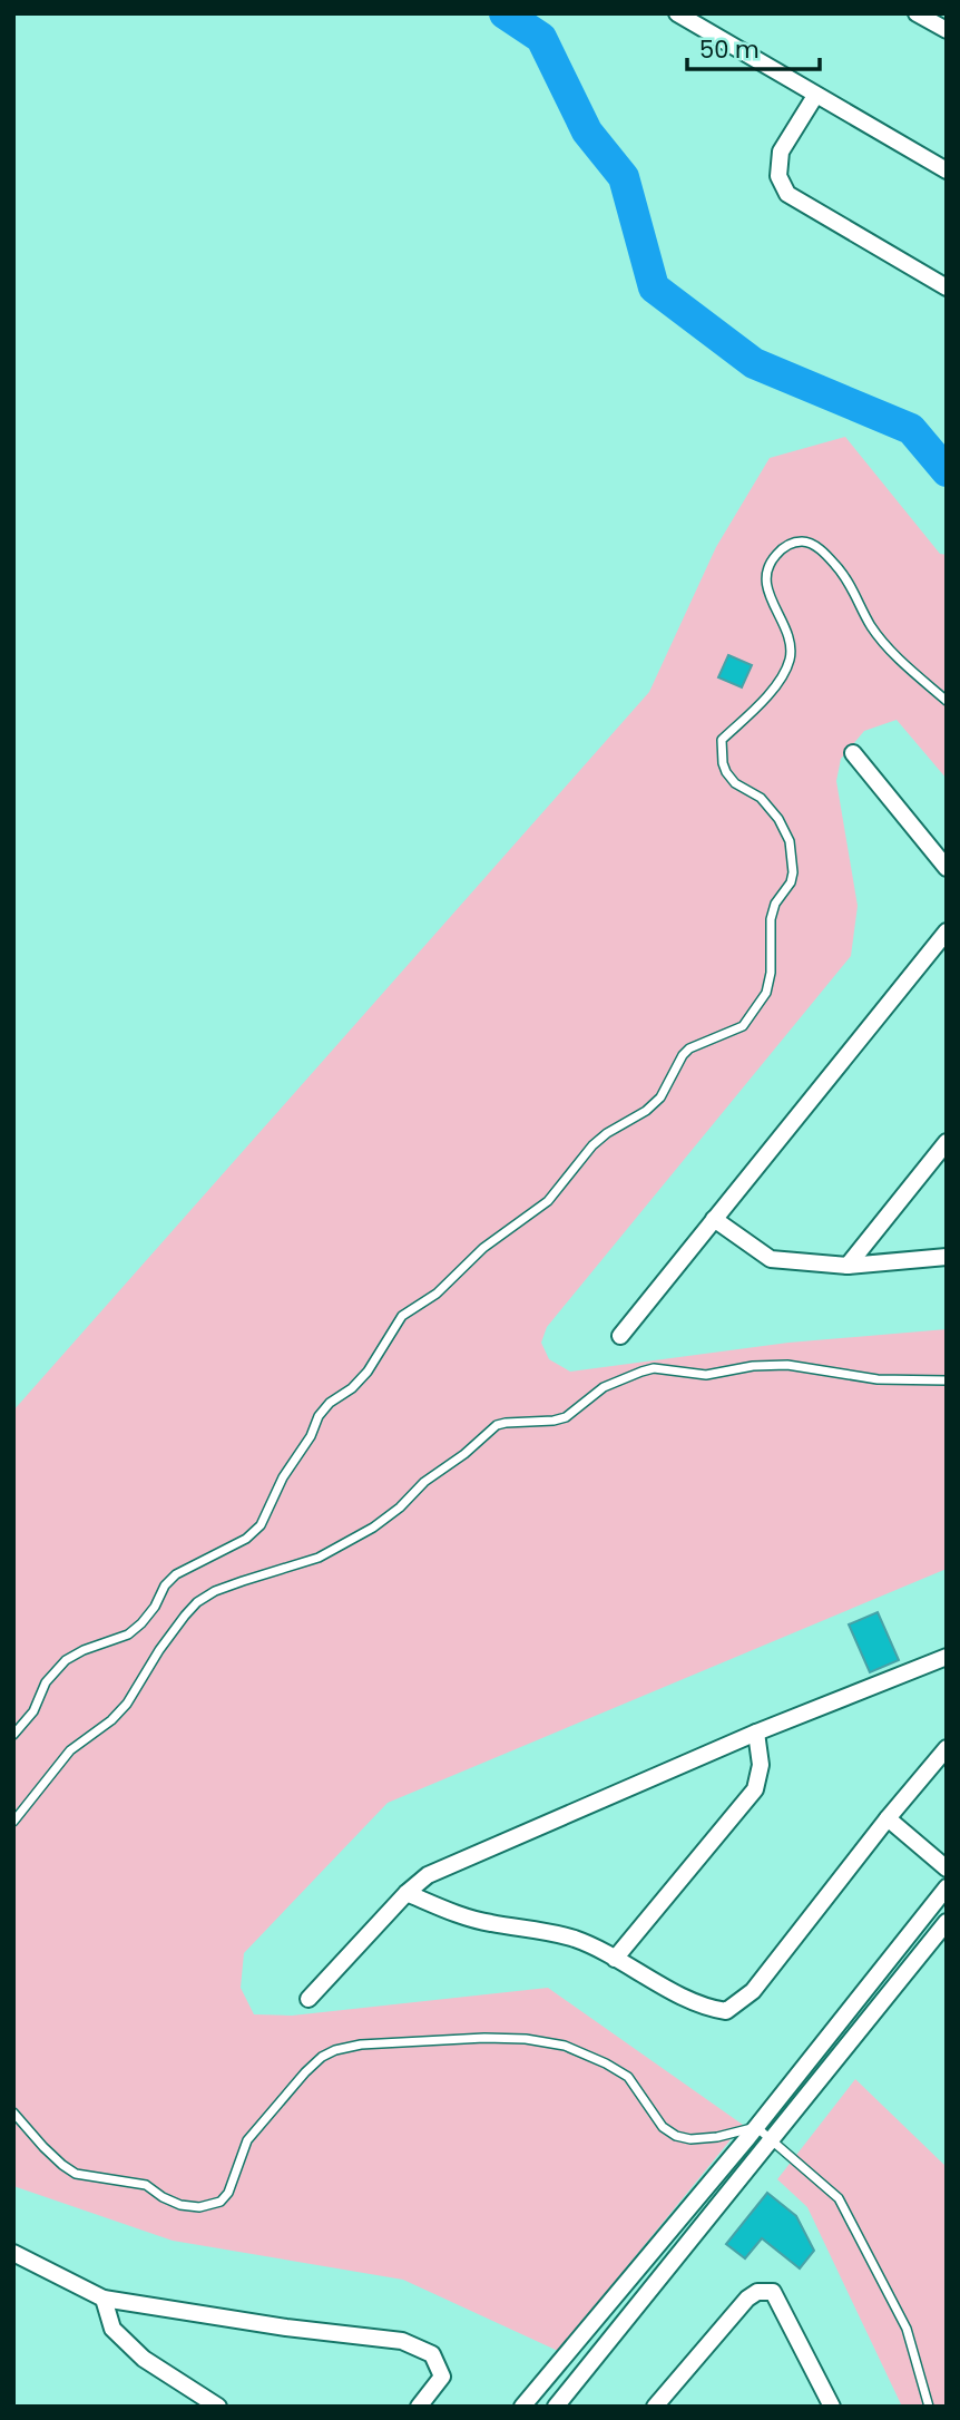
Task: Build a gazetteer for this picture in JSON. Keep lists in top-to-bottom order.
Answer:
{
  "scale_bar": "50 m"
}
